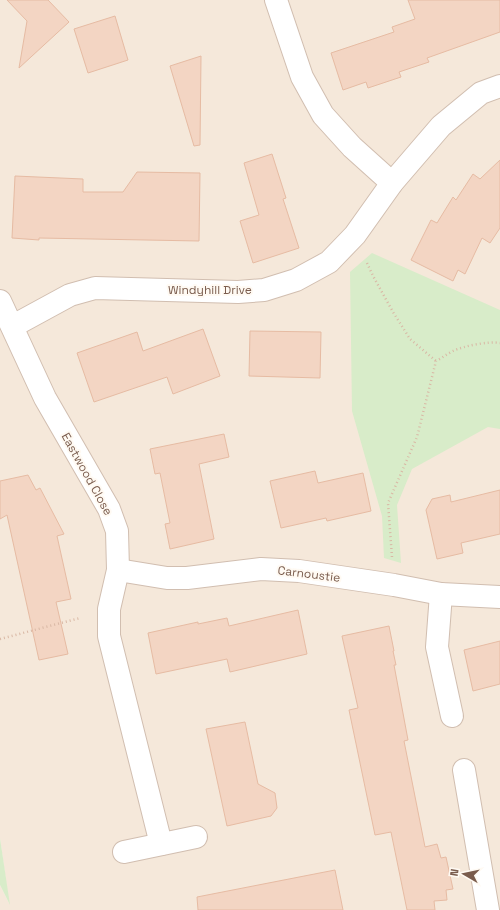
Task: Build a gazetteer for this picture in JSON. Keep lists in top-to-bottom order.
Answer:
{
  "streets": {
    "street": ["Windyhill Drive", "Eastwood Close", "Carnoustie"]
  },
  "crossings": [
    ["Windyhill Drive", "Eastwood Close"],
    ["Eastwood Close", "Carnoustie"]
  ],
  "north": "left"
}
